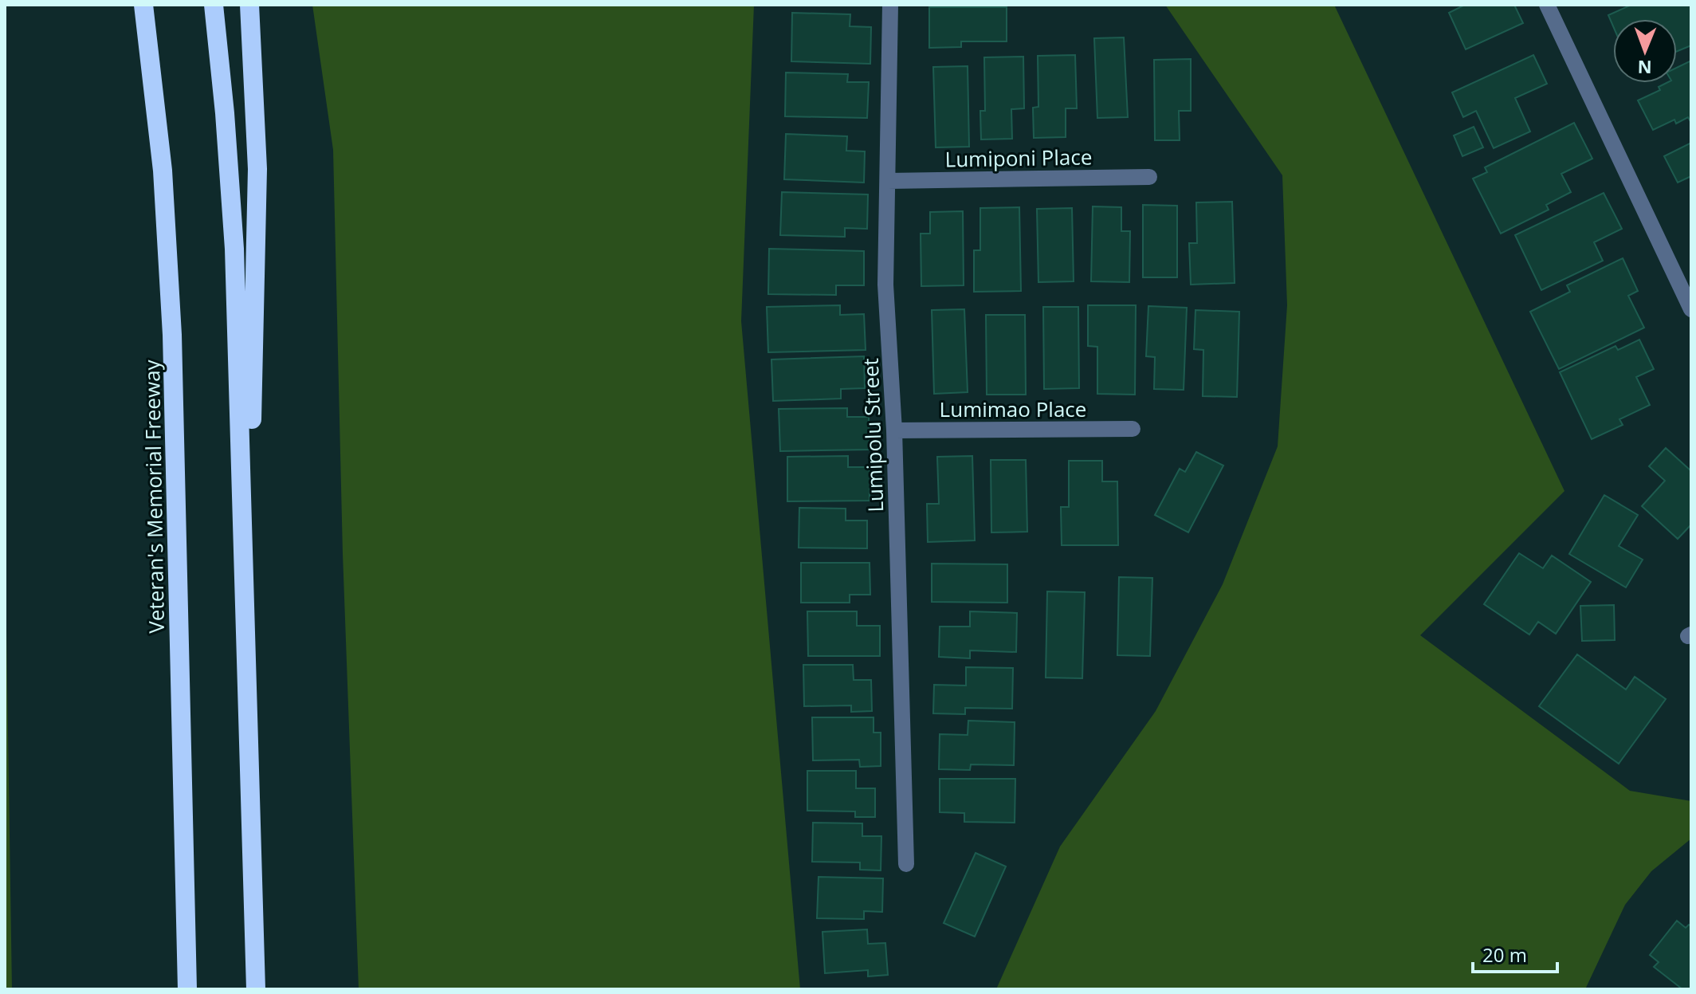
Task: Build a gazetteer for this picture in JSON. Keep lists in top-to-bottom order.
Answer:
{
  "streets": {
    "highway": ["Veteran's Memorial Freeway"],
    "street": ["Lumiponi Place", "Lumimao Place", "Lumipolu Street"]
  },
  "crossings": [
    ["Lumiponi Place", "Lumipolu Street"],
    ["Lumimao Place", "Lumipolu Street"]
  ],
  "scale_bar": "20 m",
  "north": "bottom"
}
